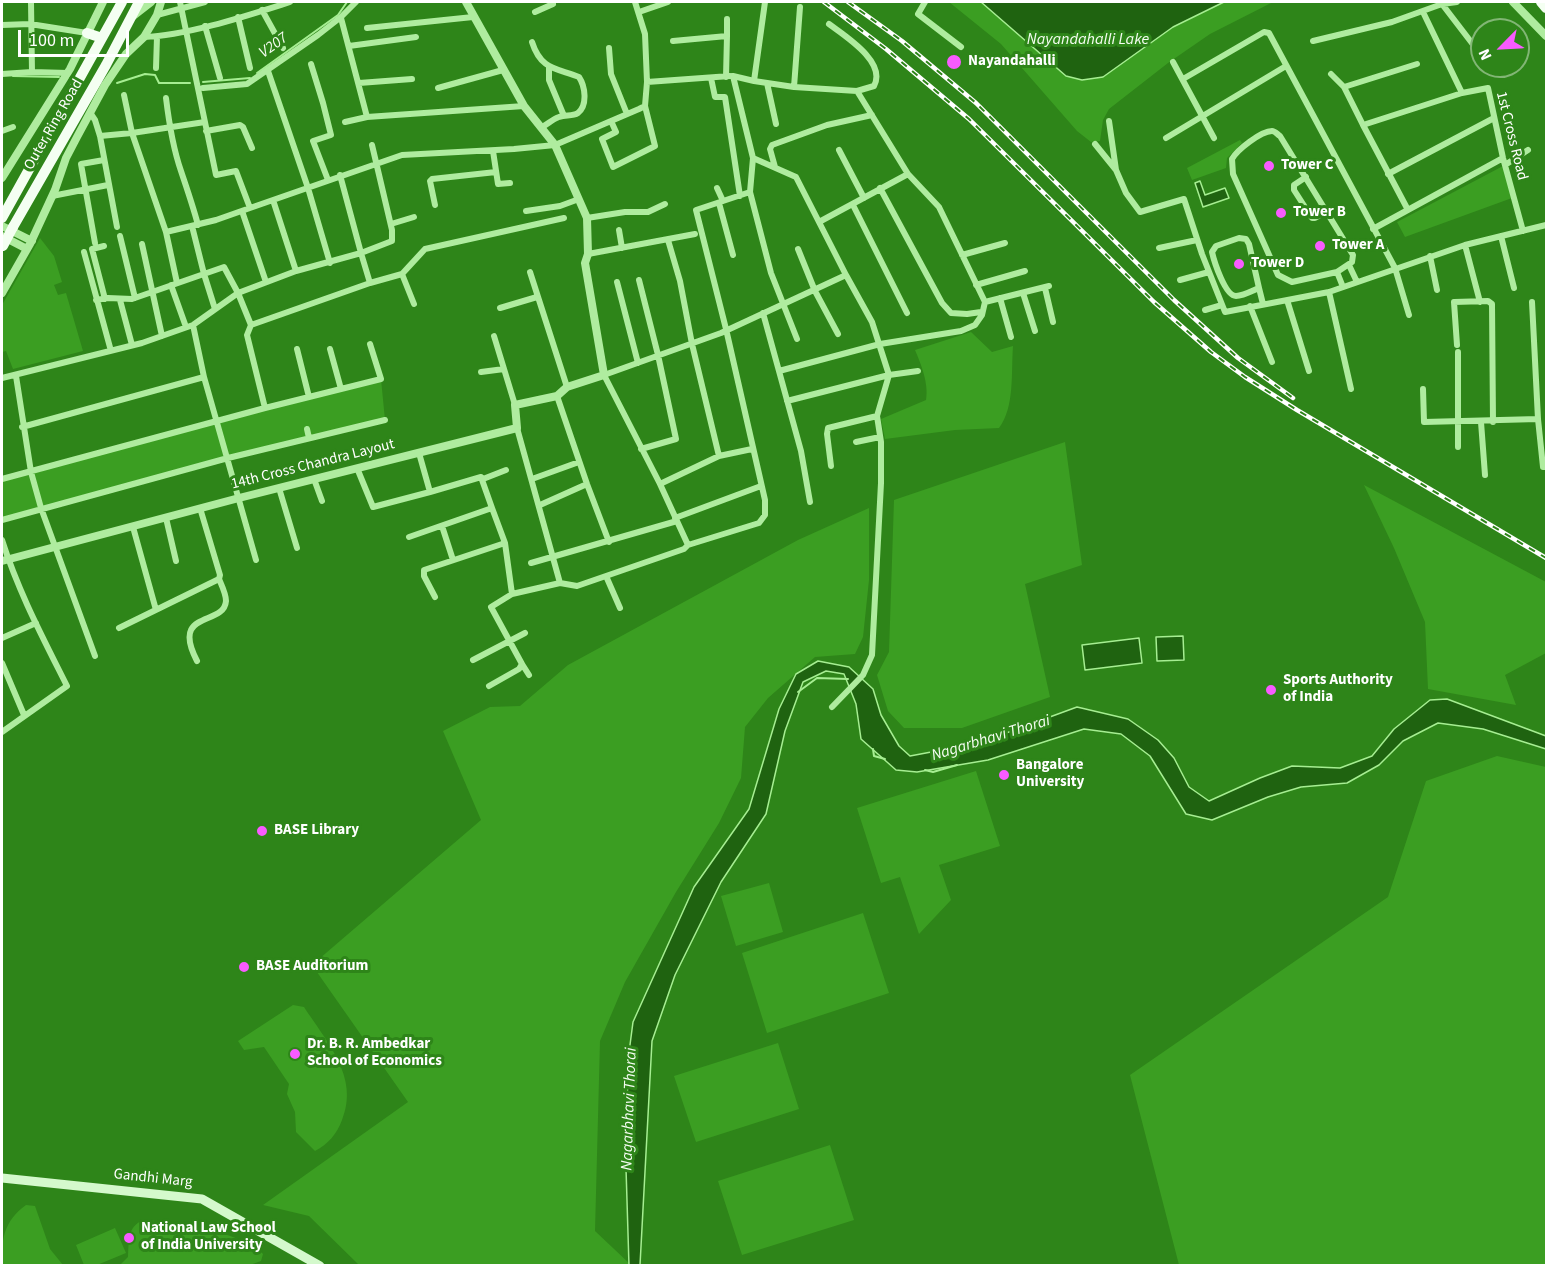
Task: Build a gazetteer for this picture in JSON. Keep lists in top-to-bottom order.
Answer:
{
  "streets": {
    "highway": ["Outer Ring Road"],
    "main road": ["Gandhi Marg"],
    "street": ["1st Cross Road", "14th Cross Chandra Layout"]
  },
  "water": ["Nayandahalli Lake", "V207", "Nagarbhavi Thorai"],
  "places": [
    "Nayandahalli",
    "Tower C",
    "Tower B",
    "Tower A",
    "Tower D",
    "Sports Authority of India",
    "Bangalore University",
    "BASE Library",
    "BASE Auditorium",
    "Dr. B. R. Ambedkar School of Economics",
    "National Law School of India University"
  ],
  "scale_bar": "100 m",
  "north": "bottom left"
}
